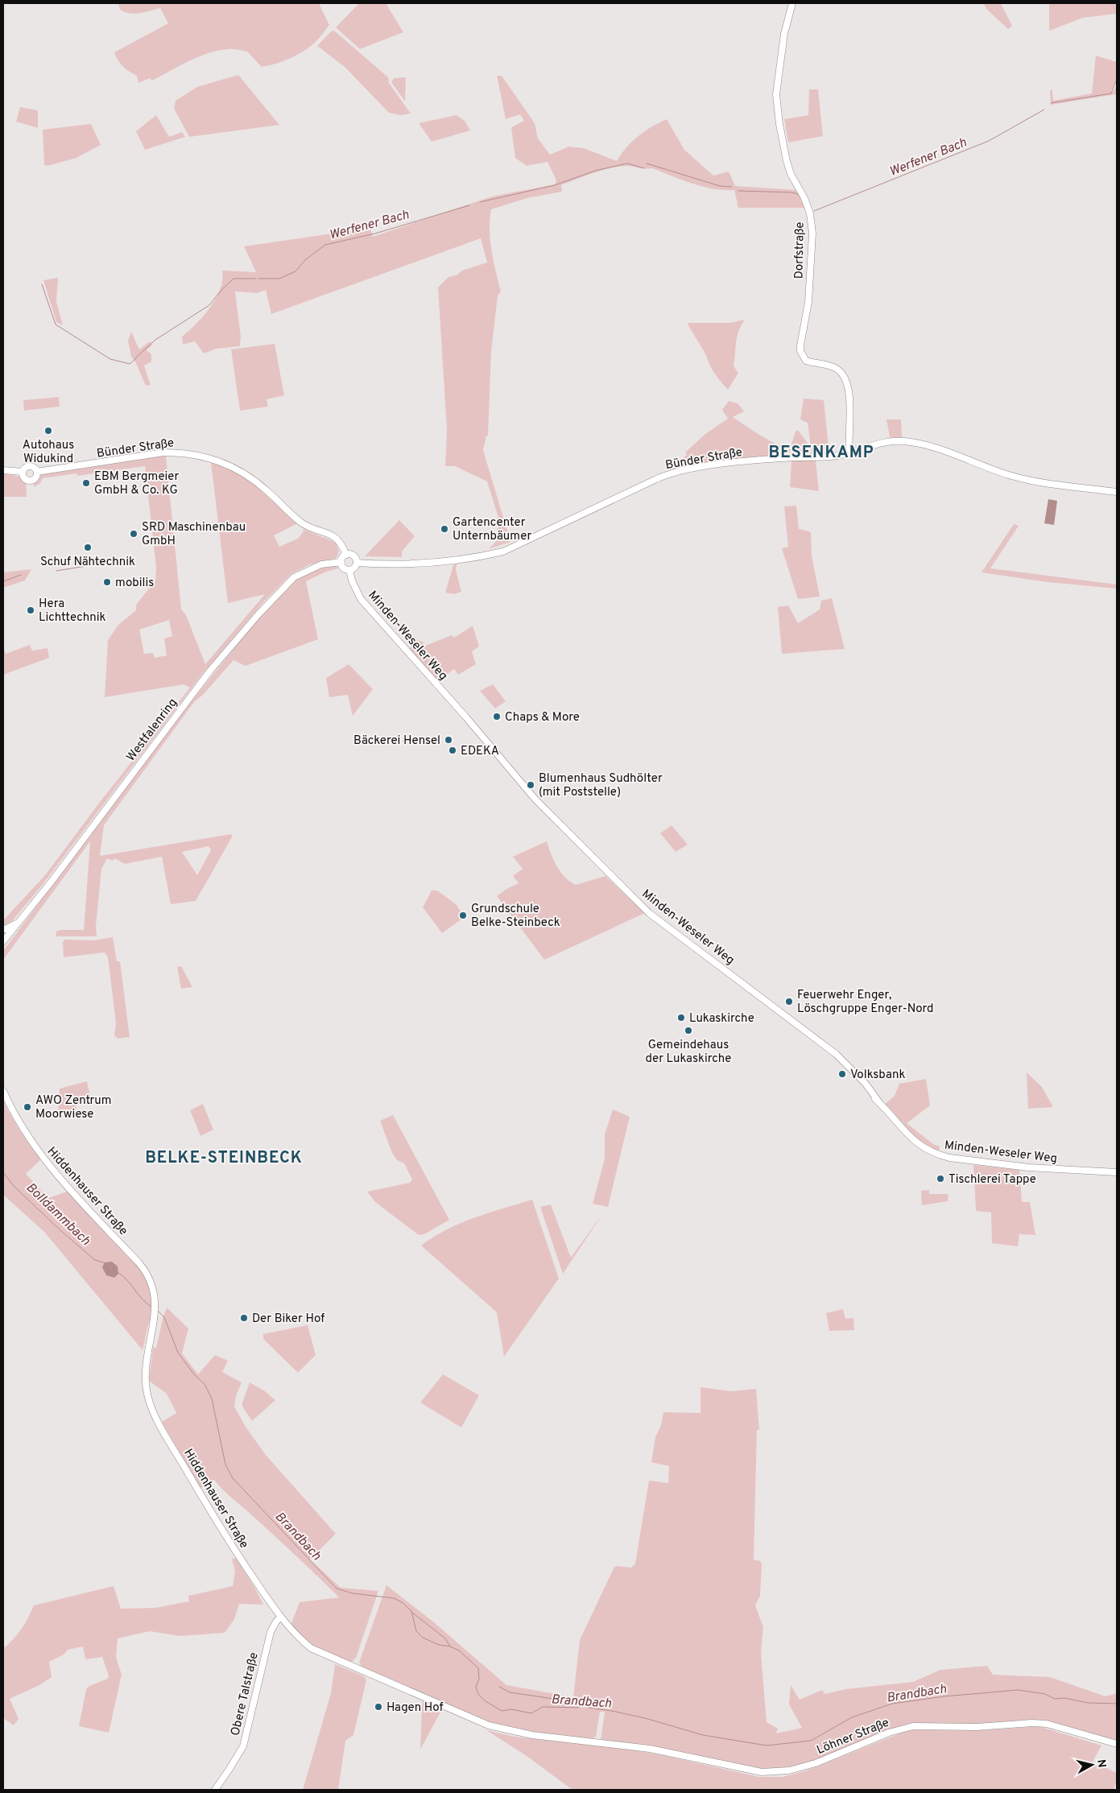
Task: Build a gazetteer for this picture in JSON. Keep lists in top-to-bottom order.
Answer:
{
  "streets": {
    "main road": [
      "Dorfstraße",
      "Bünder Straße",
      "Minden-Weseler Weg",
      "Westfalenring",
      "Hiddenhauser Straße",
      "Obere Talstraße",
      "Löhner Straße"
    ]
  },
  "crossings": [
    ["Dorfstraße", "Bünder Straße"],
    ["Bünder Straße", "Minden-Weseler Weg"],
    ["Bünder Straße", "Westfalenring"],
    ["Minden-Weseler Weg", "Westfalenring"],
    ["Hiddenhauser Straße", "Obere Talstraße"],
    ["Hiddenhauser Straße", "Löhner Straße"]
  ],
  "districts": ["BESENKAMP", "BELKE-STEINBECK"],
  "water": ["Werfener Bach", "Bolldammbach", "Brandbach"],
  "places": [
    "Autohaus Widukind",
    "EBM Bergmeier GmbH & Co. KG",
    "Gartencenter Unternbäumer",
    "SRD Maschinenbau GmbH",
    "Schuf Nähtechnik",
    "mobilis",
    "Hera Lichttechnik",
    "Chaps & More",
    "Bäckerei Hensel",
    "EDEKA",
    "Blumenhaus Sudhölter (mit Poststelle)",
    "Grundschule Belke-Steinbeck",
    "Feuerwehr Enger, Löschgruppe Enger-Nord",
    "Lukaskirche",
    "Gemeindehaus der Lukaskirche",
    "Volksbank",
    "AWO Zentrum Moorwiese",
    "Tischlerei Tappe",
    "Der Biker Hof",
    "Hagen Hof"
  ],
  "north": "right"
}
